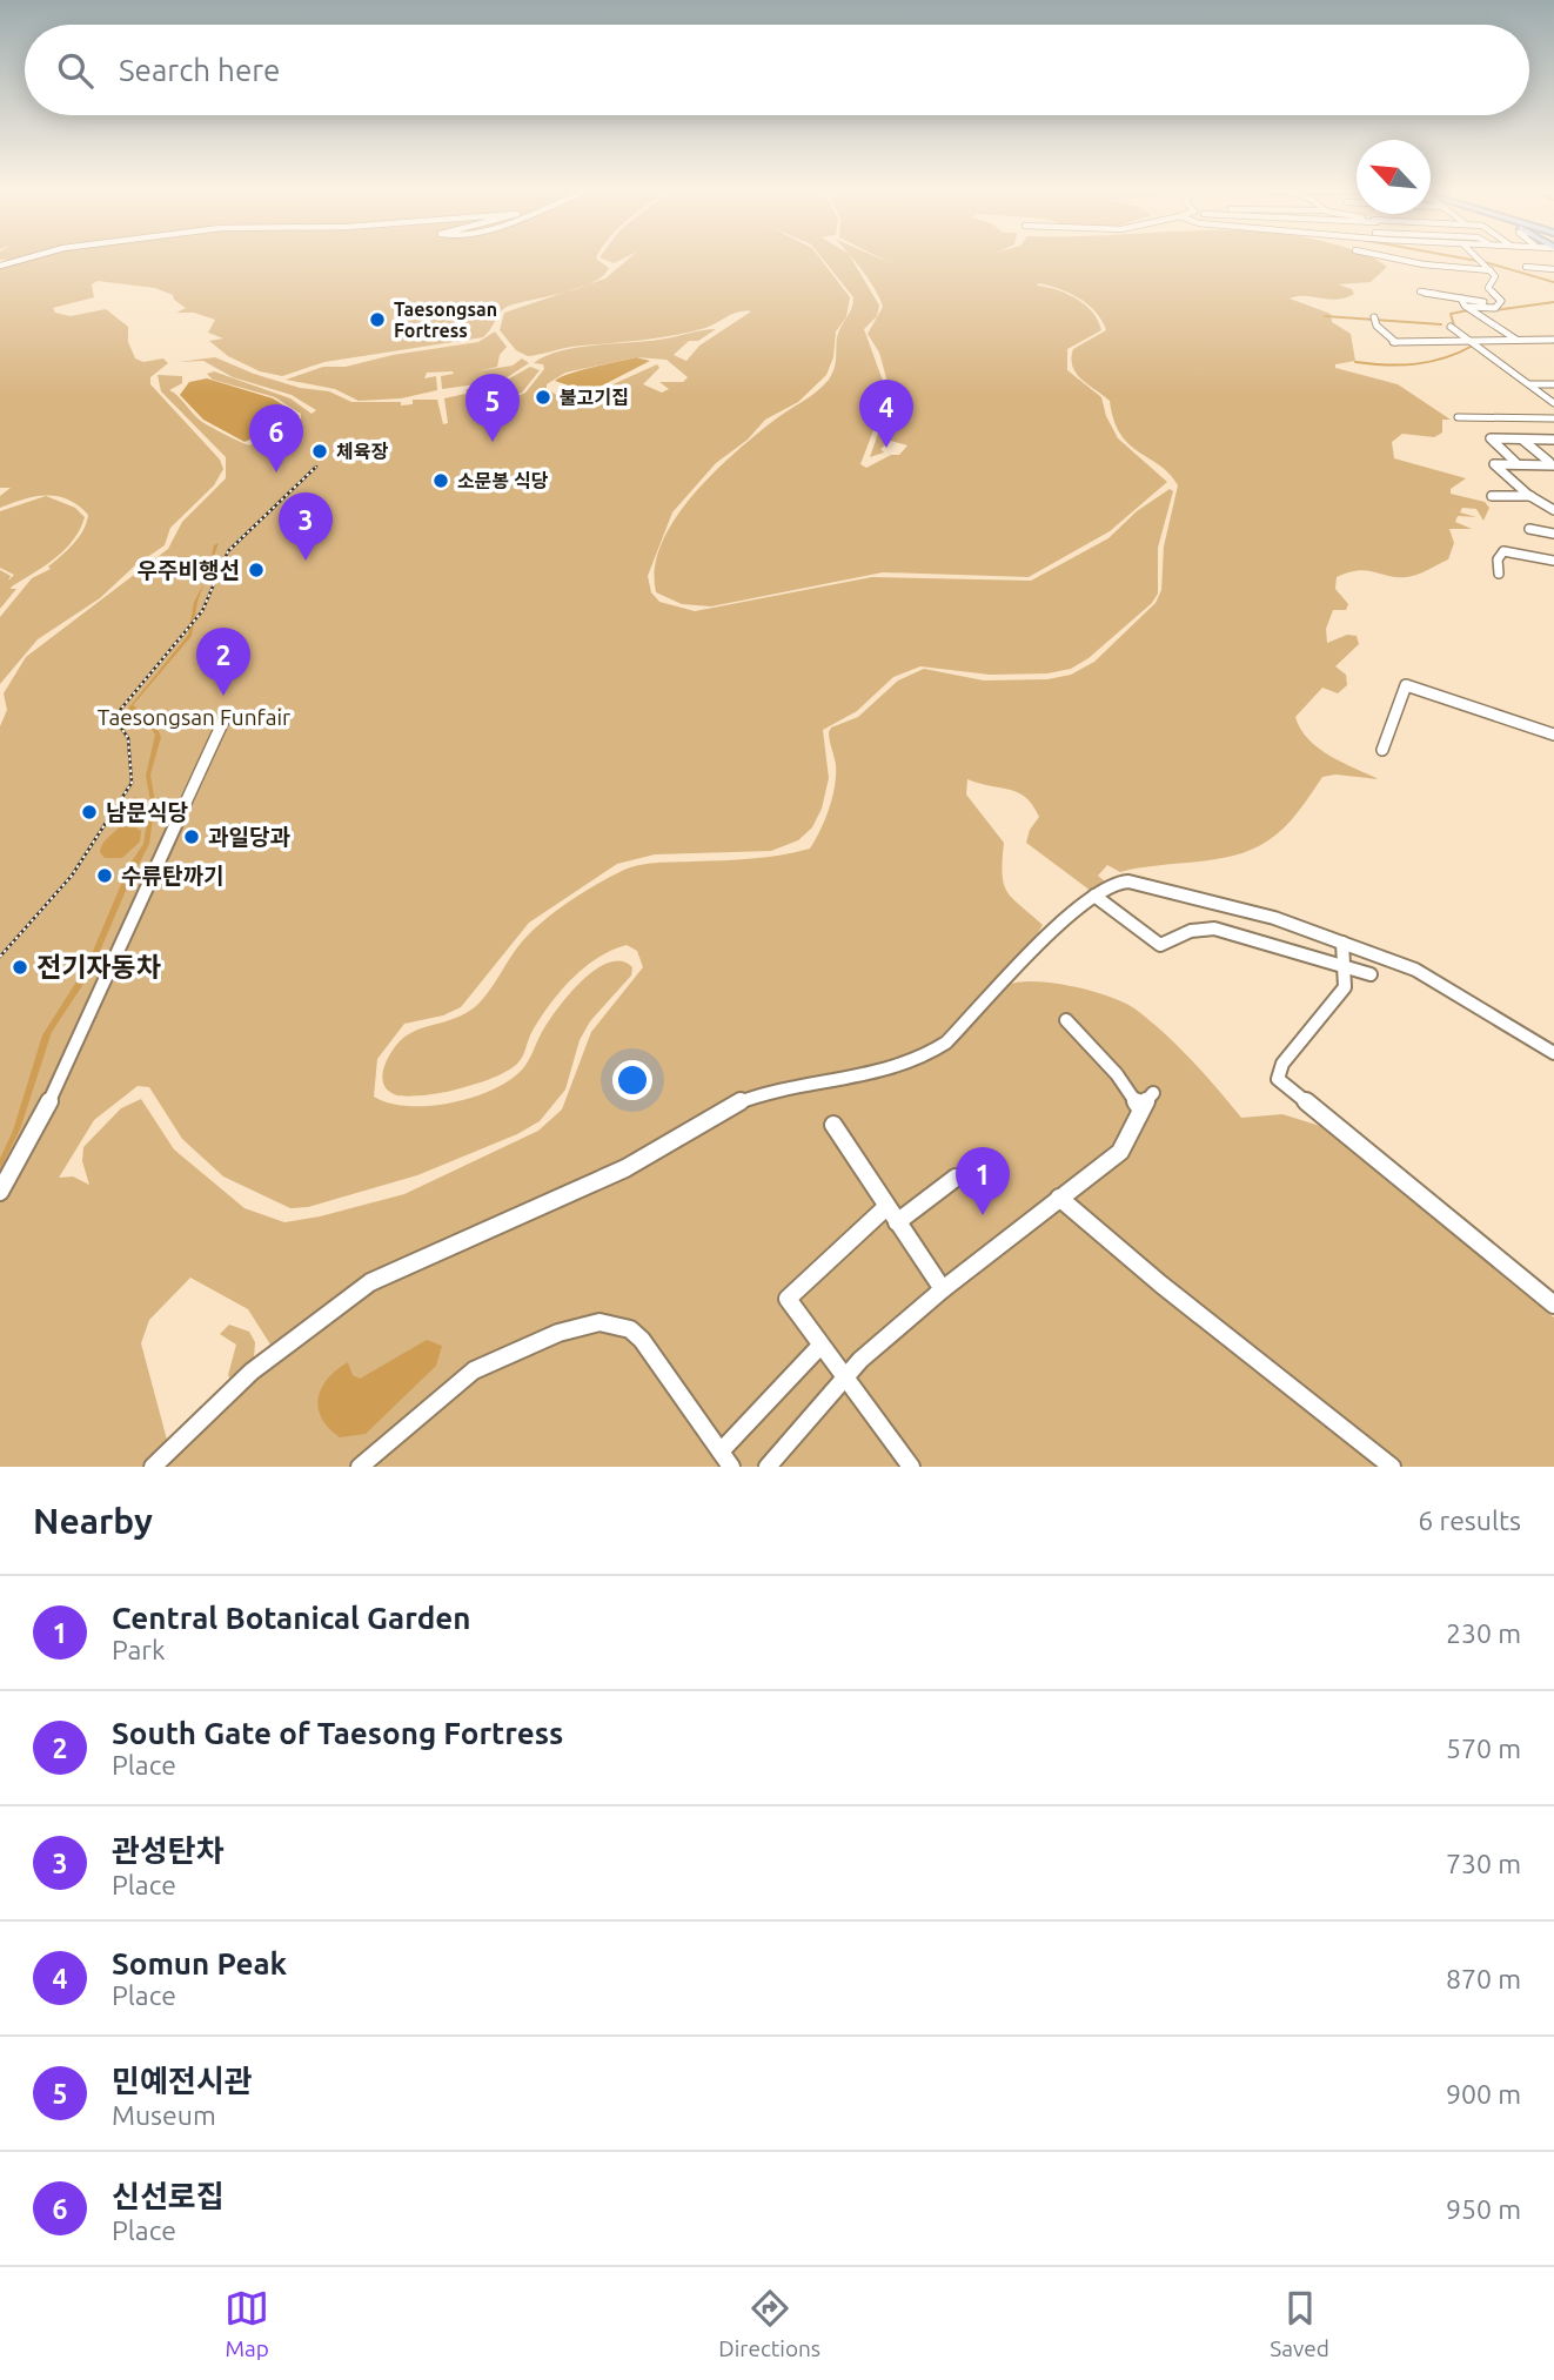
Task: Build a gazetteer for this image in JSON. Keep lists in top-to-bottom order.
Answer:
{
  "parks": ["Taesongsan Funfair"],
  "places": [
    "Taesongsan Fortress",
    "불고기집",
    "체육장",
    "소문봉 식당",
    "우주비행선",
    "남문식당",
    "과일당과",
    "수류탄까기",
    "전기자동차"
  ],
  "north": "top left",
  "page": {
    "search": "Search here",
    "pins": [
      "5",
      "4",
      "6",
      "3",
      "2",
      "1"
    ],
    "heading": ["Nearby", "6 results"],
    "list": [
      {
        "mark": "1",
        "name": "Central Botanical Garden",
        "note": "Park",
        "value": "230 m"
      },
      {
        "mark": "2",
        "name": "South Gate of Taesong Fortress",
        "note": "Place",
        "value": "570 m"
      },
      {
        "mark": "3",
        "name": "관성탄차",
        "note": "Place",
        "value": "730 m"
      },
      {
        "mark": "4",
        "name": "Somun Peak",
        "note": "Place",
        "value": "870 m"
      },
      {
        "mark": "5",
        "name": "민예전시관",
        "note": "Museum",
        "value": "900 m"
      },
      {
        "mark": "6",
        "name": "신선로집",
        "note": "Place",
        "value": "950 m"
      }
    ],
    "nav": ["Map", "Directions", "Saved"]
  }
}
